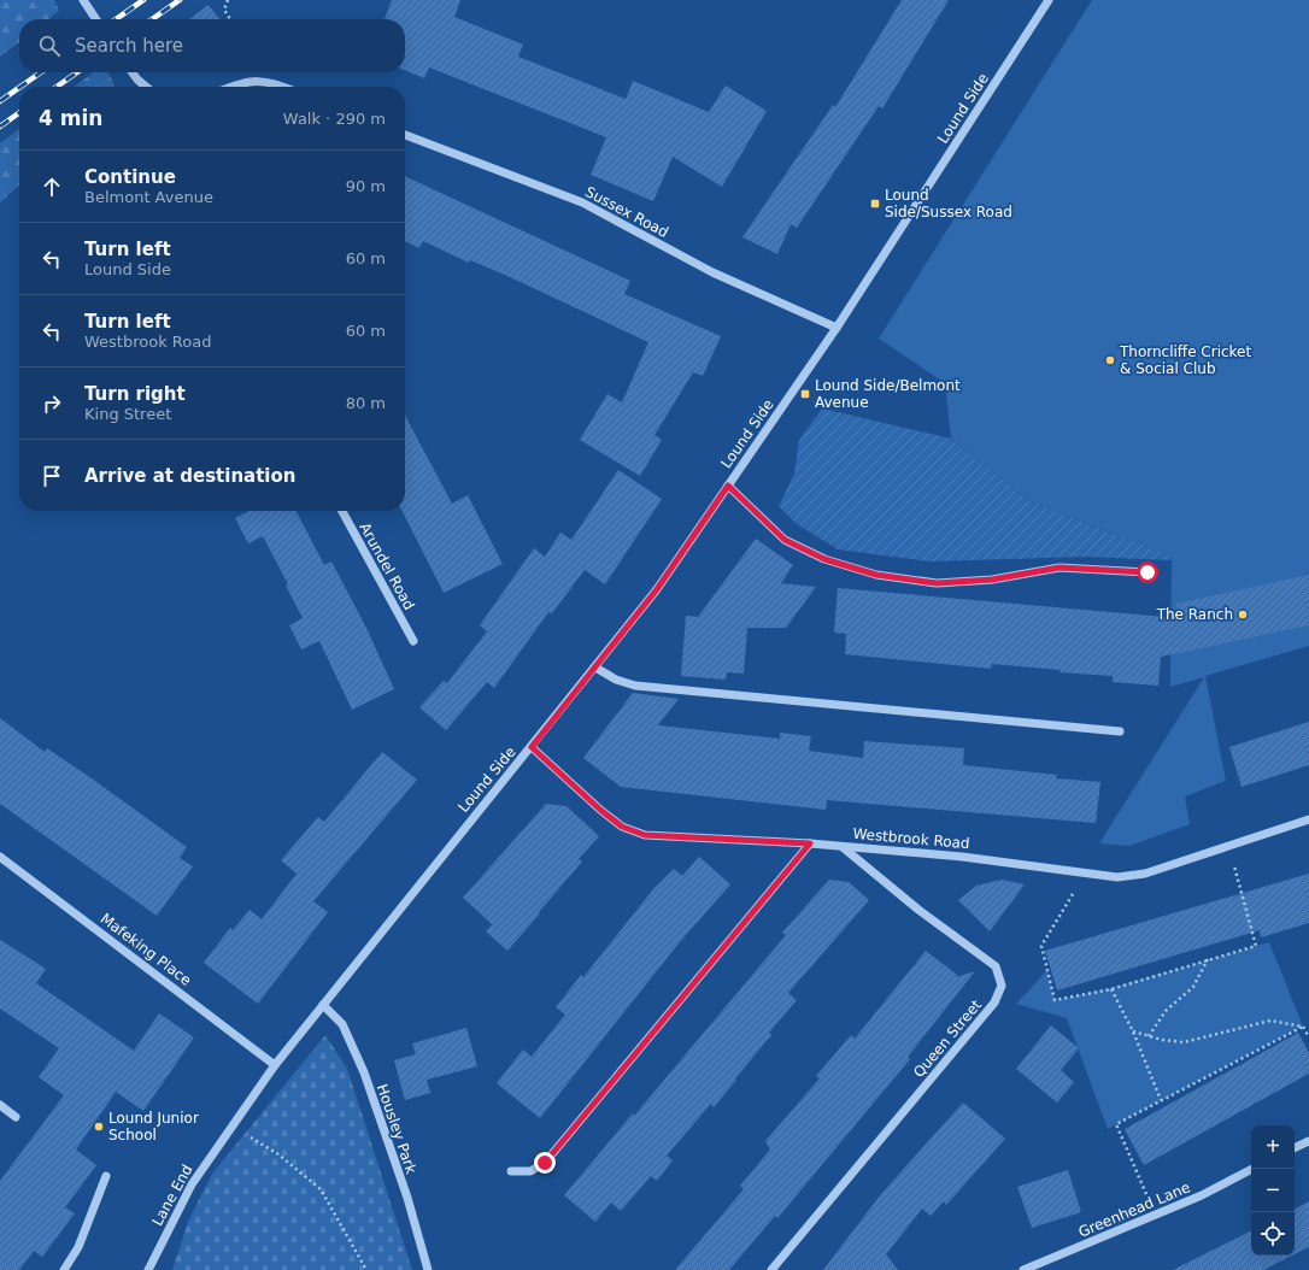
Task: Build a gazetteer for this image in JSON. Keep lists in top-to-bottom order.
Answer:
{
  "streets": {
    "street": [
      "Lound Side",
      "Sussex Road",
      "Arundel Road",
      "Westbrook Road",
      "Mafeking Place",
      "Queen Street",
      "Housley Park",
      "Lane End",
      "Greenhead Lane"
    ]
  },
  "crossings": [
    ["Lound Side", "Sussex Road"],
    ["Lound Side", "Westbrook Road"],
    ["Lound Side", "Mafeking Place"],
    ["Lound Side", "Housley Park"],
    ["Lound Side", "Lane End"],
    ["Westbrook Road", "Queen Street"],
    ["Mafeking Place", "Lane End"]
  ],
  "places": {
    "transit": ["Lound Side/Sussex Road", "Lound Side/Belmont Avenue"],
    "other": ["Thorncliffe Cricket & Social Club", "The Ranch", "Lound Junior School"]
  },
  "page": {
    "search": "Search here",
    "heading": ["4 min", "Walk · 290 m"],
    "list": [
      ["Continue", "Belmont Avenue", "90 m"],
      ["Turn left", "Lound Side", "60 m"],
      ["Turn left", "Westbrook Road", "60 m"],
      ["Turn right", "King Street", "80 m"],
      "Arrive at destination"
    ],
    "map_buttons": ["+", "−"]
  }
}
